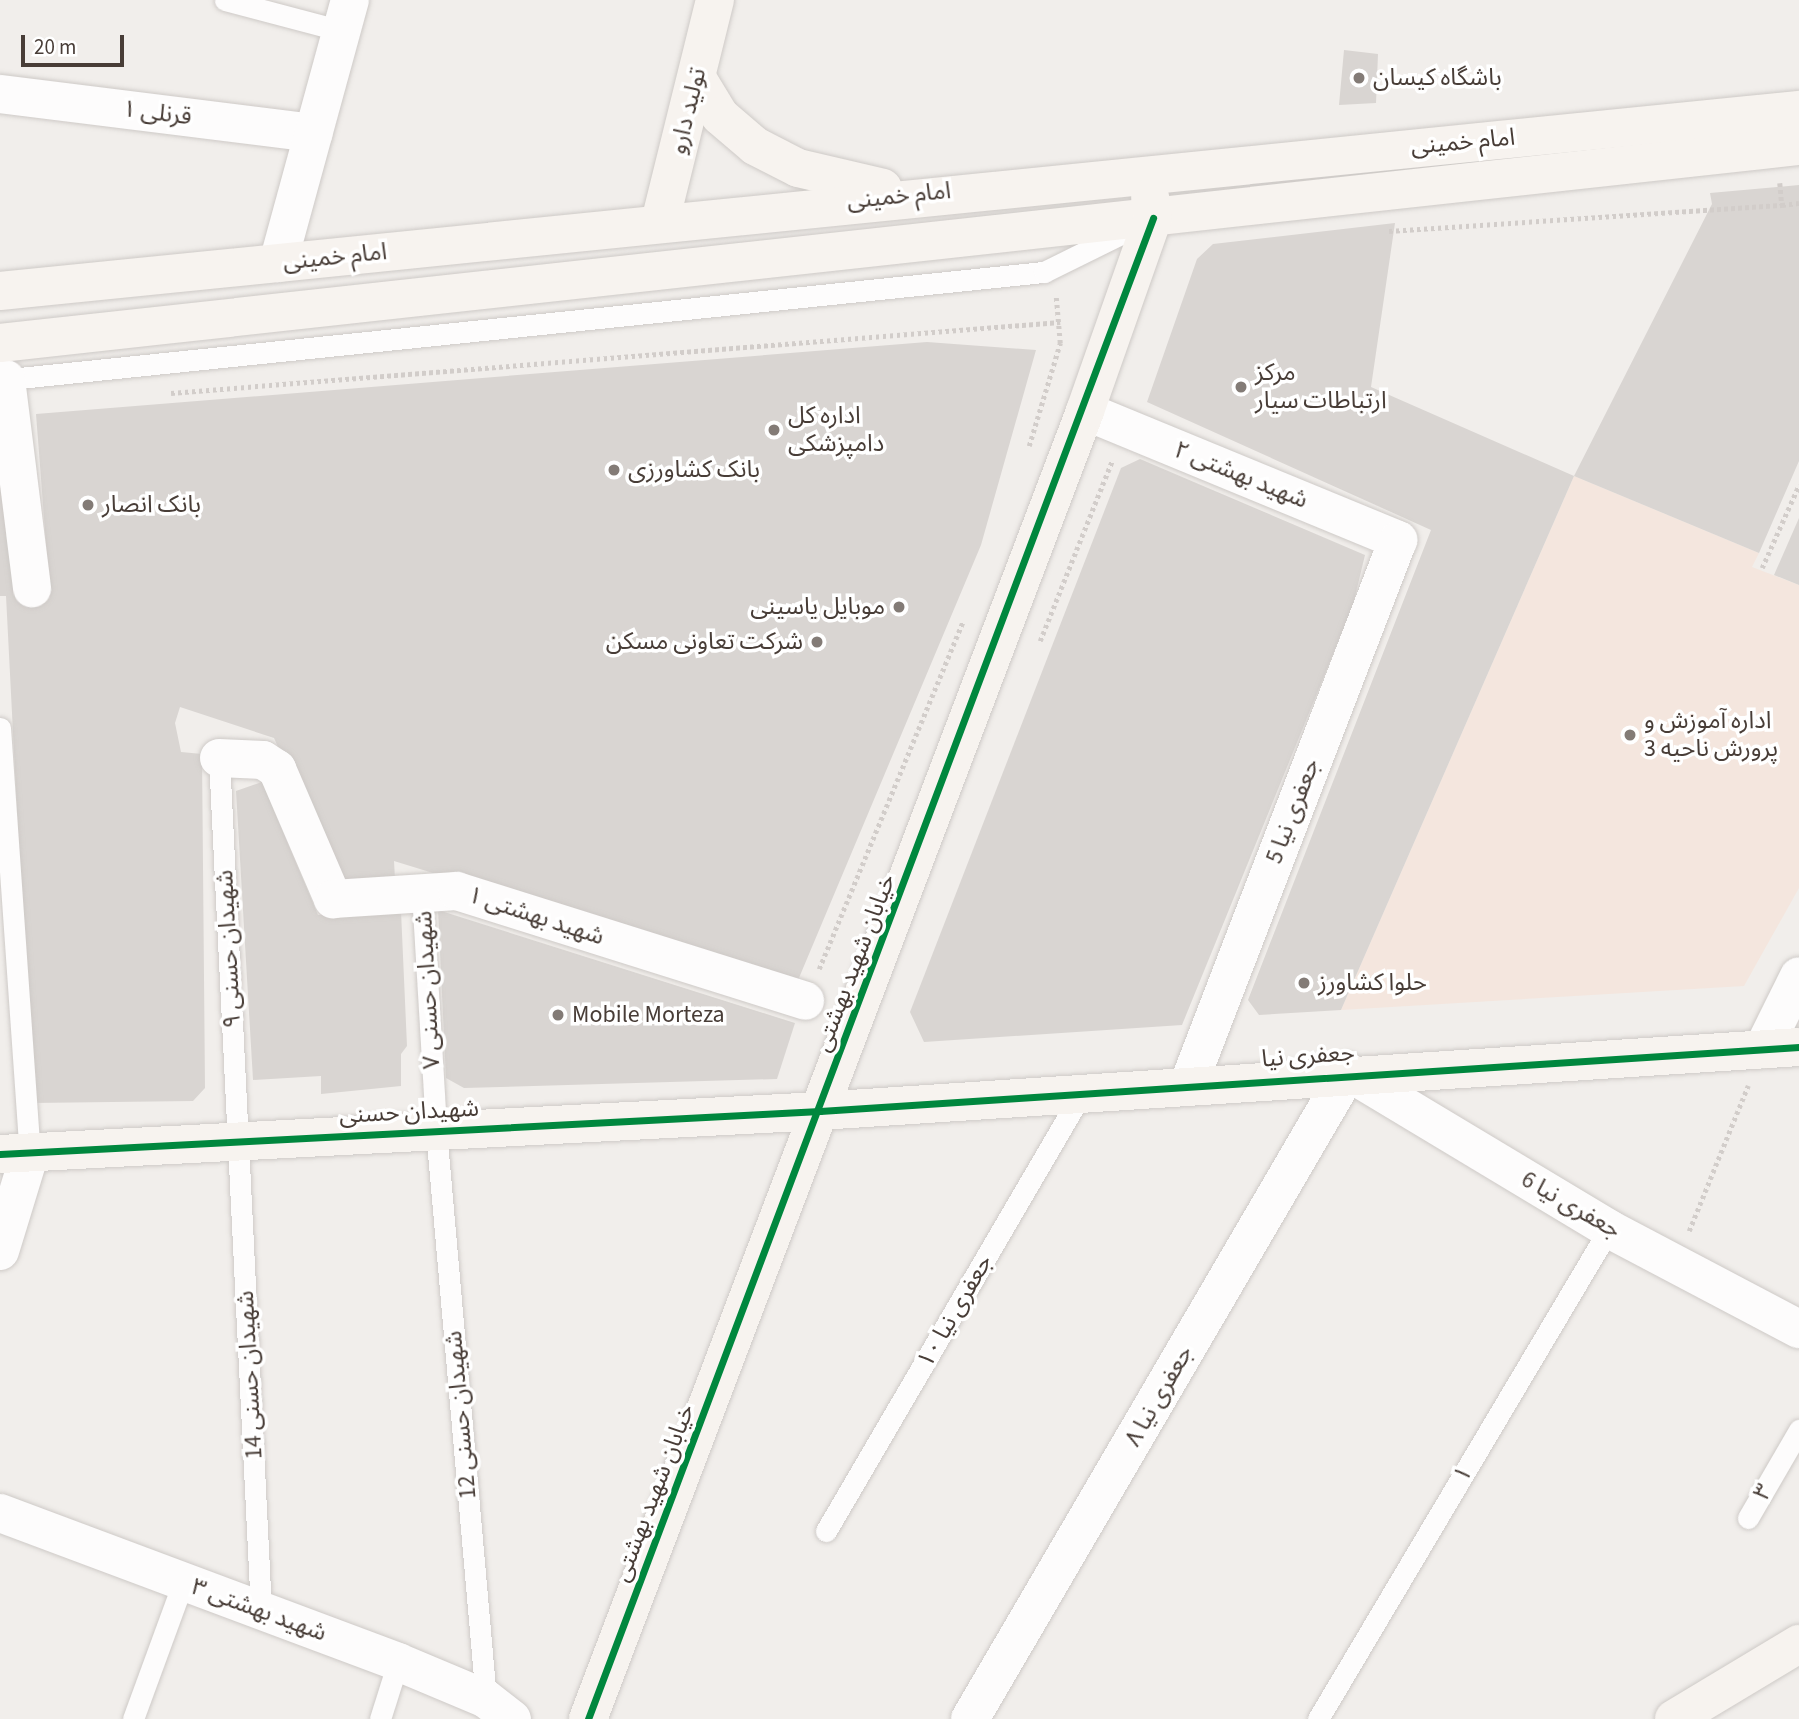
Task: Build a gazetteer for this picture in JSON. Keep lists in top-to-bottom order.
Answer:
{
  "streets": {
    "main road": [
      "تولید دارو",
      "امام خمینی",
      "خیابان شهید بهشتی",
      "جعفری نیا",
      "شهیدان حسنی"
    ],
    "street": [
      "قرنلی ۱",
      "شهید بهشتی ۲",
      "جعفری نیا 5",
      "شهید بهشتی ۱",
      "جعفری نیا 6",
      "جعفری نیا ۸",
      "شهید بهشتی ۳"
    ],
    "lane": [
      "شهیدان حسنی ۹",
      "شهیدان حسنی ۷",
      "جعفری نیا ۱۰",
      "شهیدان حسنی 14",
      "شهیدان حسنی 12",
      "۱",
      "۳"
    ]
  },
  "crossings": [
    ["تولید دارو", "امام خمینی"],
    ["امام خمینی", "خیابان شهید بهشتی"],
    ["شهید بهشتی ۲", "جعفری نیا 5"],
    ["شهید بهشتی ۲", "خیابان شهید بهشتی"],
    ["جعفری نیا 5", "جعفری نیا"],
    ["شهید بهشتی ۱", "شهیدان حسنی ۹"],
    ["شهید بهشتی ۱", "شهیدان حسنی ۷"],
    ["شهیدان حسنی ۹", "شهیدان حسنی"],
    ["شهیدان حسنی ۹", "شهیدان حسنی 14"],
    ["خیابان شهید بهشتی", "جعفری نیا"],
    ["خیابان شهید بهشتی", "شهیدان حسنی"],
    ["شهیدان حسنی ۷", "شهیدان حسنی"],
    ["شهیدان حسنی ۷", "شهیدان حسنی 12"],
    ["جعفری نیا", "شهیدان حسنی"],
    ["جعفری نیا", "جعفری نیا 6"],
    ["جعفری نیا", "جعفری نیا ۱۰"],
    ["جعفری نیا", "جعفری نیا ۸"],
    ["شهیدان حسنی", "شهیدان حسنی 14"],
    ["شهیدان حسنی", "شهیدان حسنی 12"],
    ["جعفری نیا 6", "جعفری نیا ۸"],
    ["جعفری نیا 6", "۱"],
    ["شهیدان حسنی 14", "شهید بهشتی ۳"],
    ["شهیدان حسنی 12", "شهید بهشتی ۳"]
  ],
  "places": [
    "باشگاه کیسان",
    "مرکز ارتباطات سیار",
    "اداره کل دامپزشکی",
    "بانک کشاورزی",
    "بانک انصار",
    "موبایل یاسینی",
    "شرکت تعاونی مسکن",
    "اداره آموزش و پرورش ناحیه 3",
    "حلوا کشاورز",
    "Mobile Morteza"
  ],
  "scale_bar": "20 m"
}
